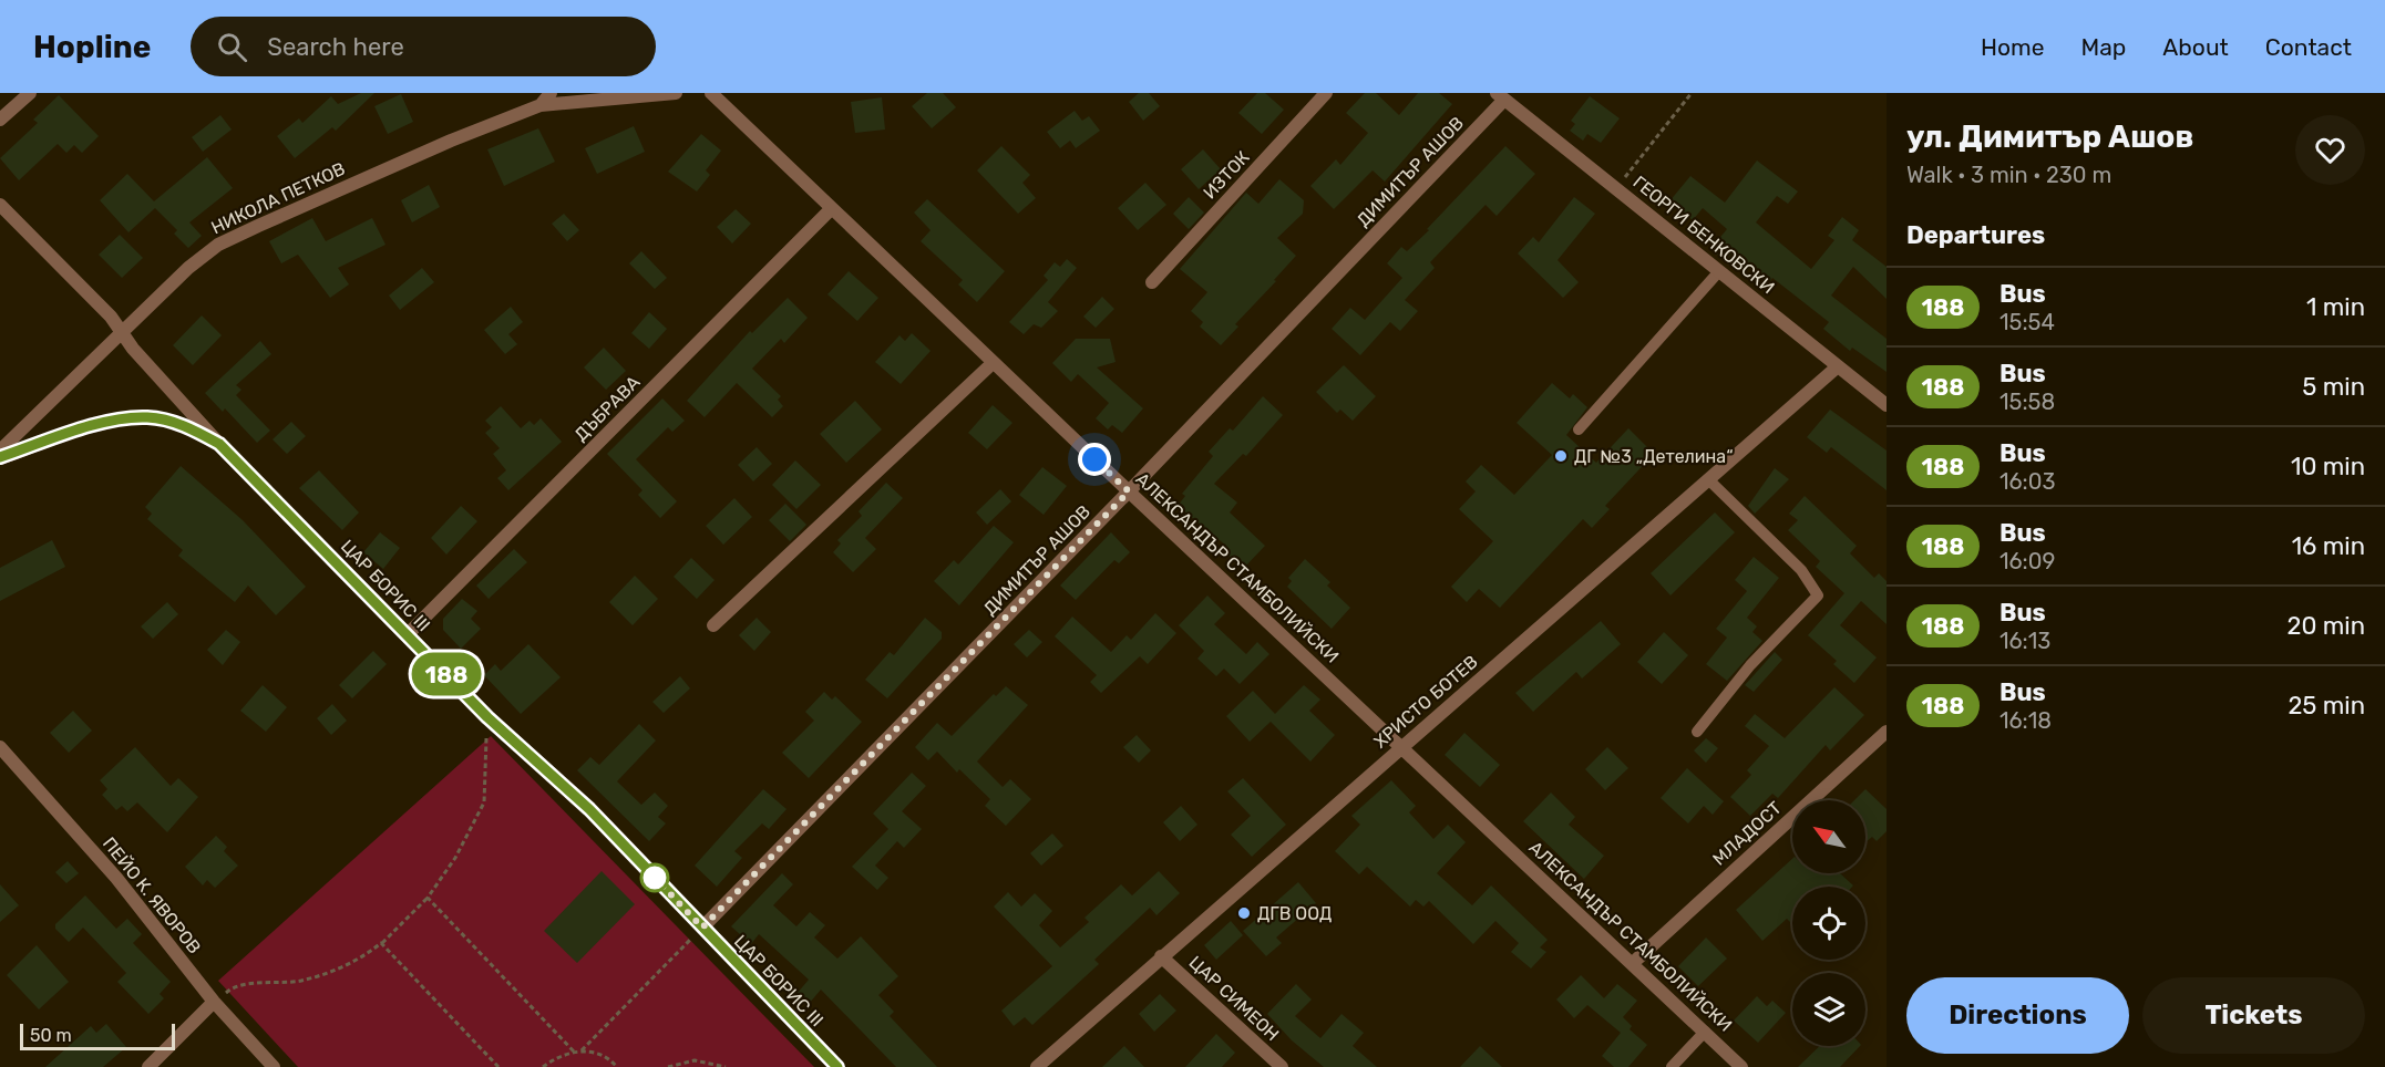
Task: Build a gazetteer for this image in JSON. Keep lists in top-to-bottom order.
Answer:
{
  "streets": {
    "street": [
      "ДИМИТЪР АШОВ",
      "ИЗТОК",
      "НИКОЛА ПЕТКОВ",
      "ГЕОРГИ БЕНКОВСКИ",
      "ДЪБРАВА",
      "АЛЕКСАНДЪР СТАМБОЛИЙСКИ",
      "ЦАР БОРИС III",
      "ХРИСТО БОТЕВ",
      "МЛАДОСТ",
      "ПЕЙО К. ЯВОРОВ",
      "ЦАР СИМЕОН"
    ]
  },
  "crossings": [
    ["ДИМИТЪР АШОВ", "ГЕОРГИ БЕНКОВСКИ"],
    ["ДИМИТЪР АШОВ", "АЛЕКСАНДЪР СТАМБОЛИЙСКИ"],
    ["ДИМИТЪР АШОВ", "ЦАР БОРИС III"],
    ["НИКОЛА ПЕТКОВ", "ЦАР БОРИС III"],
    ["ГЕОРГИ БЕНКОВСКИ", "ХРИСТО БОТЕВ"],
    ["ДЪБРАВА", "АЛЕКСАНДЪР СТАМБОЛИЙСКИ"],
    ["ДЪБРАВА", "ЦАР БОРИС III"],
    ["АЛЕКСАНДЪР СТАМБОЛИЙСКИ", "ХРИСТО БОТЕВ"],
    ["АЛЕКСАНДЪР СТАМБОЛИЙСКИ", "МЛАДОСТ"],
    ["ХРИСТО БОТЕВ", "ЦАР СИМЕОН"]
  ],
  "places": ["ДГ №3 „Детелина“", "ДГВ ООД"],
  "lines": ["bus line 188"],
  "scale_bar": "50 m",
  "north": "top left",
  "page": {
    "header": "Hopline",
    "search": "Search here",
    "nav": [
      "Home",
      "Map",
      "About",
      "Contact"
    ],
    "on_map": "188",
    "heading": [
      ["ул. Димитър Ашов", "Walk · 3 min · 230 m"],
      "Departures"
    ],
    "list": [
      {
        "mark": "188",
        "name": "Bus",
        "note": "15:54",
        "value": "1 min"
      },
      {
        "mark": "188",
        "name": "Bus",
        "note": "15:58",
        "value": "5 min"
      },
      {
        "mark": "188",
        "name": "Bus",
        "note": "16:03",
        "value": "10 min"
      },
      {
        "mark": "188",
        "name": "Bus",
        "note": "16:09",
        "value": "16 min"
      },
      {
        "mark": "188",
        "name": "Bus",
        "note": "16:13",
        "value": "20 min"
      },
      {
        "mark": "188",
        "name": "Bus",
        "note": "16:18",
        "value": "25 min"
      }
    ],
    "buttons": ["Directions", "Tickets"],
    "scale": "50 m"
  }
}
